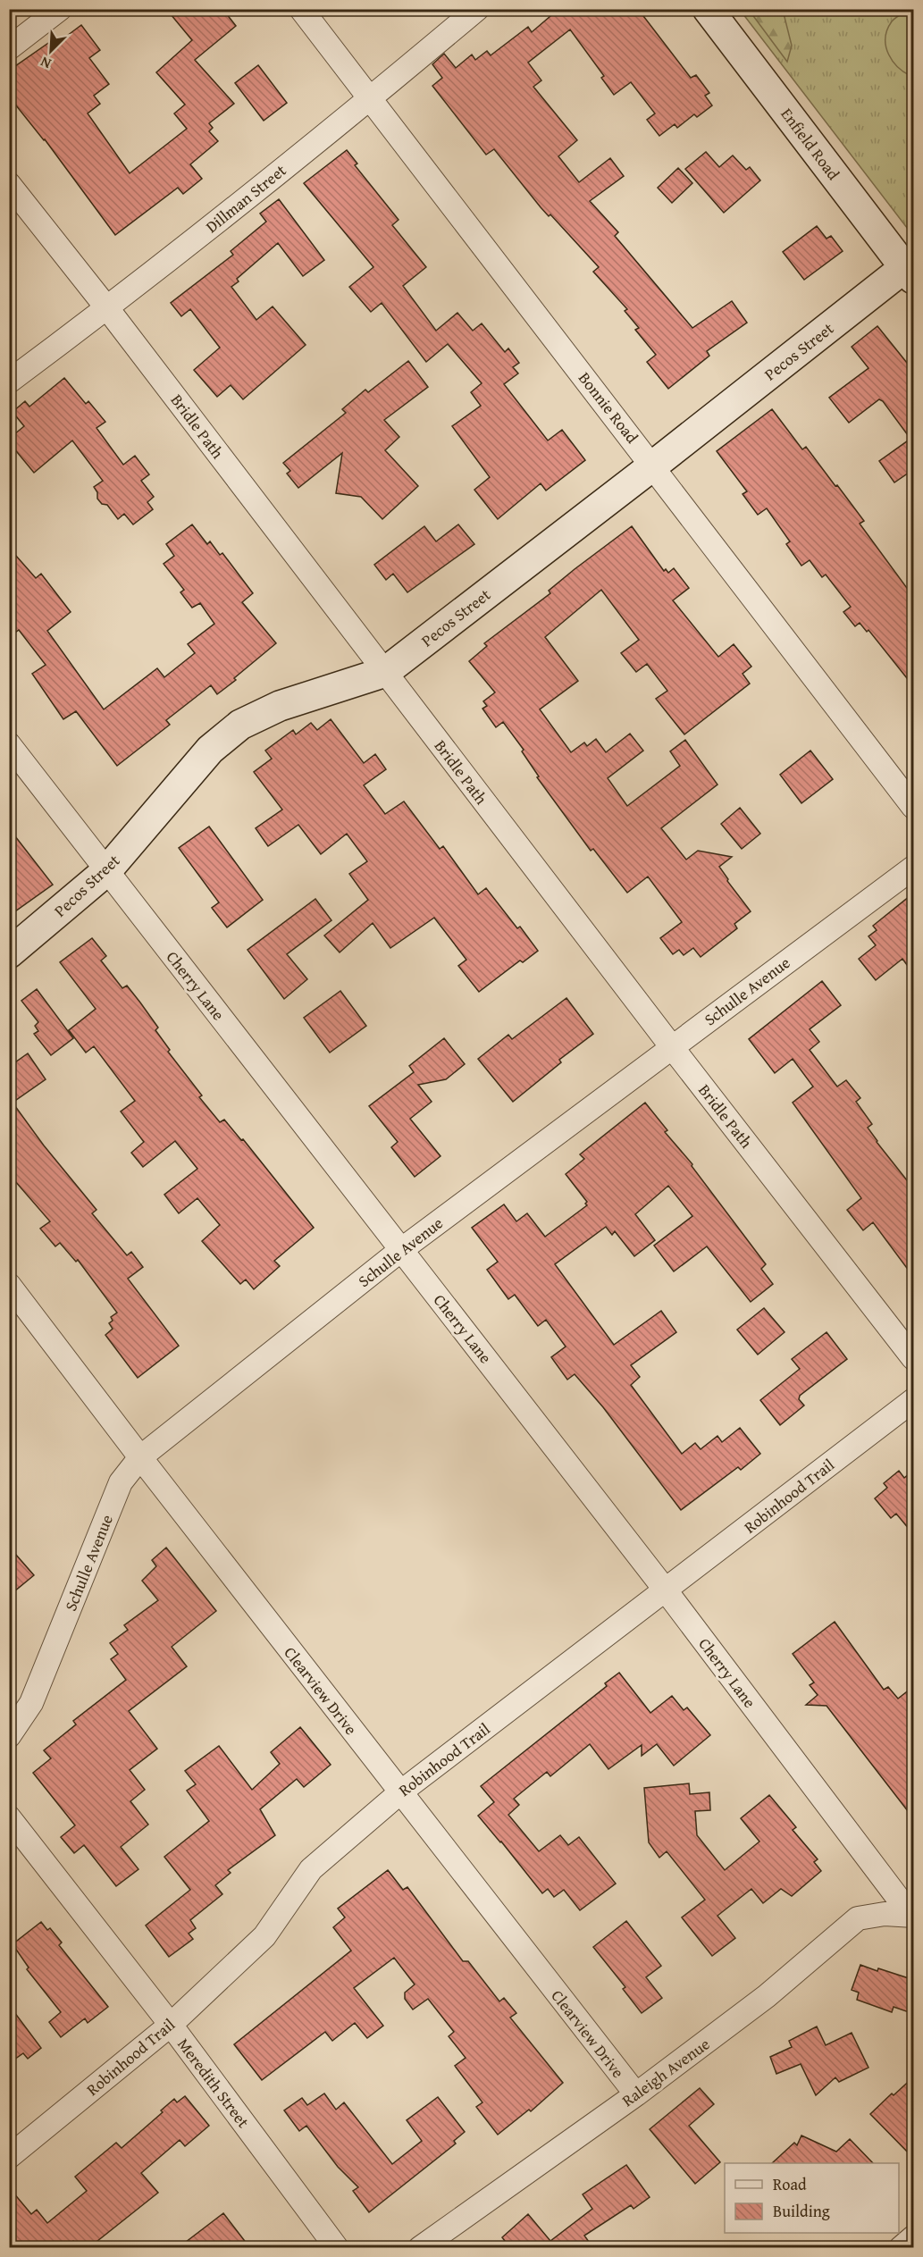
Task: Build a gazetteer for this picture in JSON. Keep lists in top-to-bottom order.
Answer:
{
  "streets": {
    "street": [
      "Enfield Road",
      "Dillman Street",
      "Pecos Street",
      "Bonnie Road",
      "Bridle Path",
      "Cherry Lane",
      "Schulle Avenue",
      "Robinhood Trail",
      "Clearview Drive",
      "Raleigh Avenue",
      "Meredith Street"
    ]
  },
  "crossings": [
    ["Enfield Road", "Pecos Street"],
    ["Dillman Street", "Bonnie Road"],
    ["Dillman Street", "Bridle Path"],
    ["Pecos Street", "Bonnie Road"],
    ["Pecos Street", "Bridle Path"],
    ["Pecos Street", "Cherry Lane"],
    ["Bridle Path", "Schulle Avenue"],
    ["Cherry Lane", "Schulle Avenue"],
    ["Cherry Lane", "Robinhood Trail"],
    ["Cherry Lane", "Raleigh Avenue"],
    ["Schulle Avenue", "Clearview Drive"],
    ["Robinhood Trail", "Clearview Drive"],
    ["Robinhood Trail", "Meredith Street"],
    ["Clearview Drive", "Raleigh Avenue"]
  ],
  "legend": ["Road", "Building"],
  "north": "bottom left"
}
